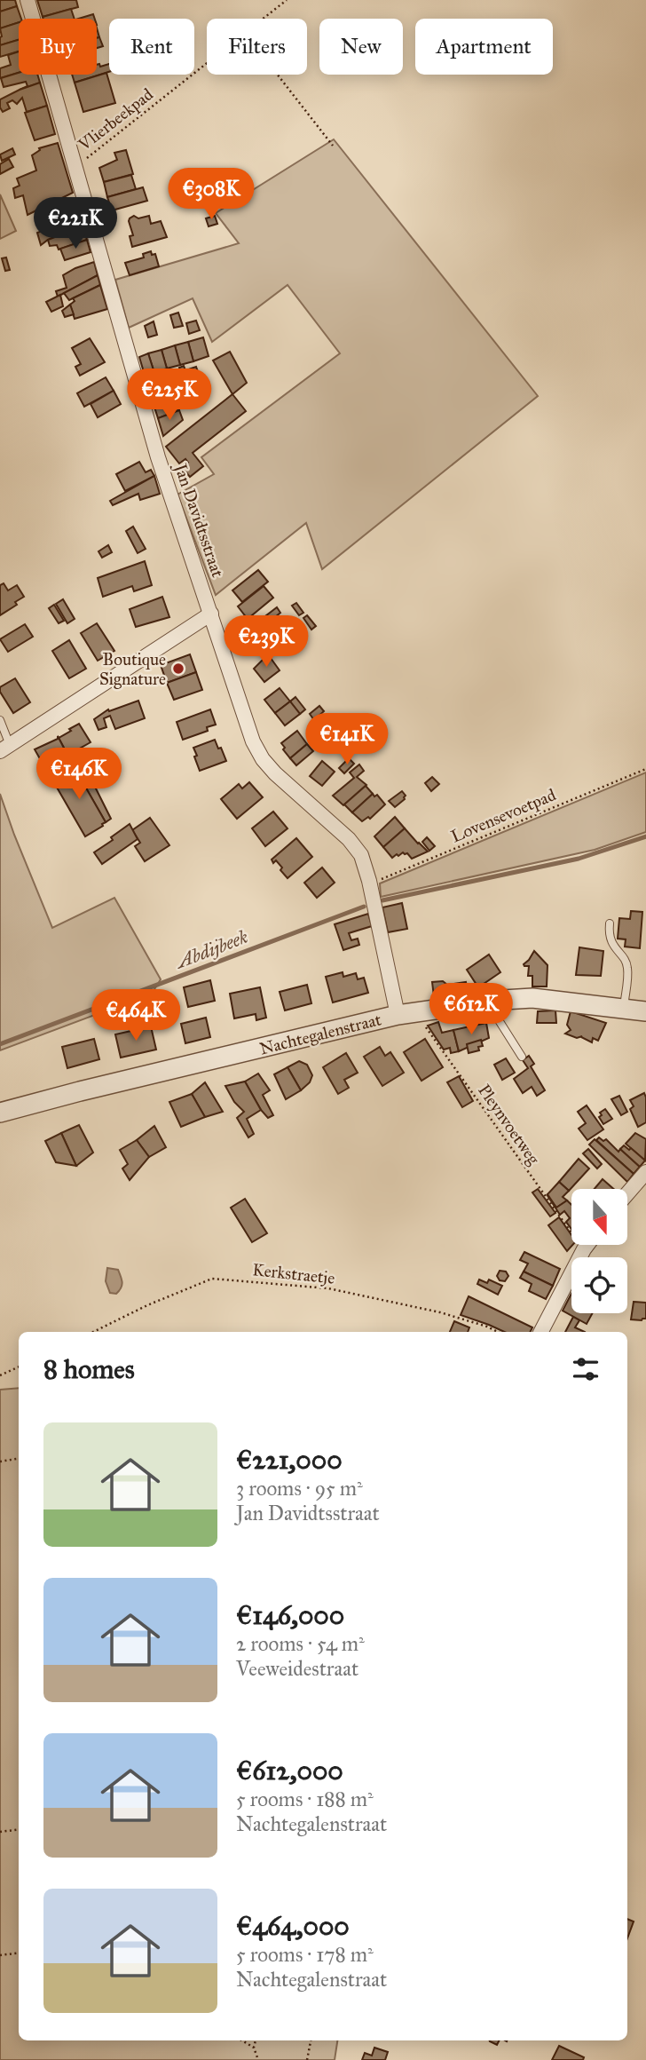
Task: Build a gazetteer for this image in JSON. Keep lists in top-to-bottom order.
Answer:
{
  "streets": {
    "street": ["Jan Davidtsstraat", "Nachtegalenstraat"],
    "path": [
      "Vlierbeekpad",
      "Lovensevoetpad",
      "Pleynvoetweg",
      "Kerkstraetje"
    ]
  },
  "crossings": [
    ["Vlierbeekpad", "Jan Davidtsstraat"],
    ["Jan Davidtsstraat", "Lovensevoetpad"],
    ["Jan Davidtsstraat", "Nachtegalenstraat"],
    ["Jan Davidtsstraat", "Pleynvoetweg"],
    ["Nachtegalenstraat", "Pleynvoetweg"]
  ],
  "water": ["Abdijbeek"],
  "places": ["Boutique Signature"],
  "north": "bottom",
  "page": {
    "chip": [
      "Buy",
      "Rent",
      "Filters",
      "New",
      "Apartment"
    ],
    "price": [
      "€308K",
      "€221K",
      "€225K",
      "€239K",
      "€141K",
      "€146K",
      "€612K",
      "€464K"
    ],
    "heading": "8 homes",
    "list": [
      {
        "name": "€221,000",
        "note": "3 rooms · 95 m² · Jan Davidtsstraat"
      },
      {
        "name": "€146,000",
        "note": "2 rooms · 54 m² · Veeweidestraat"
      },
      {
        "name": "€612,000",
        "note": "5 rooms · 188 m² · Nachtegalenstraat"
      },
      {
        "name": "€464,000",
        "note": "5 rooms · 178 m² · Nachtegalenstraat"
      }
    ]
  }
}
